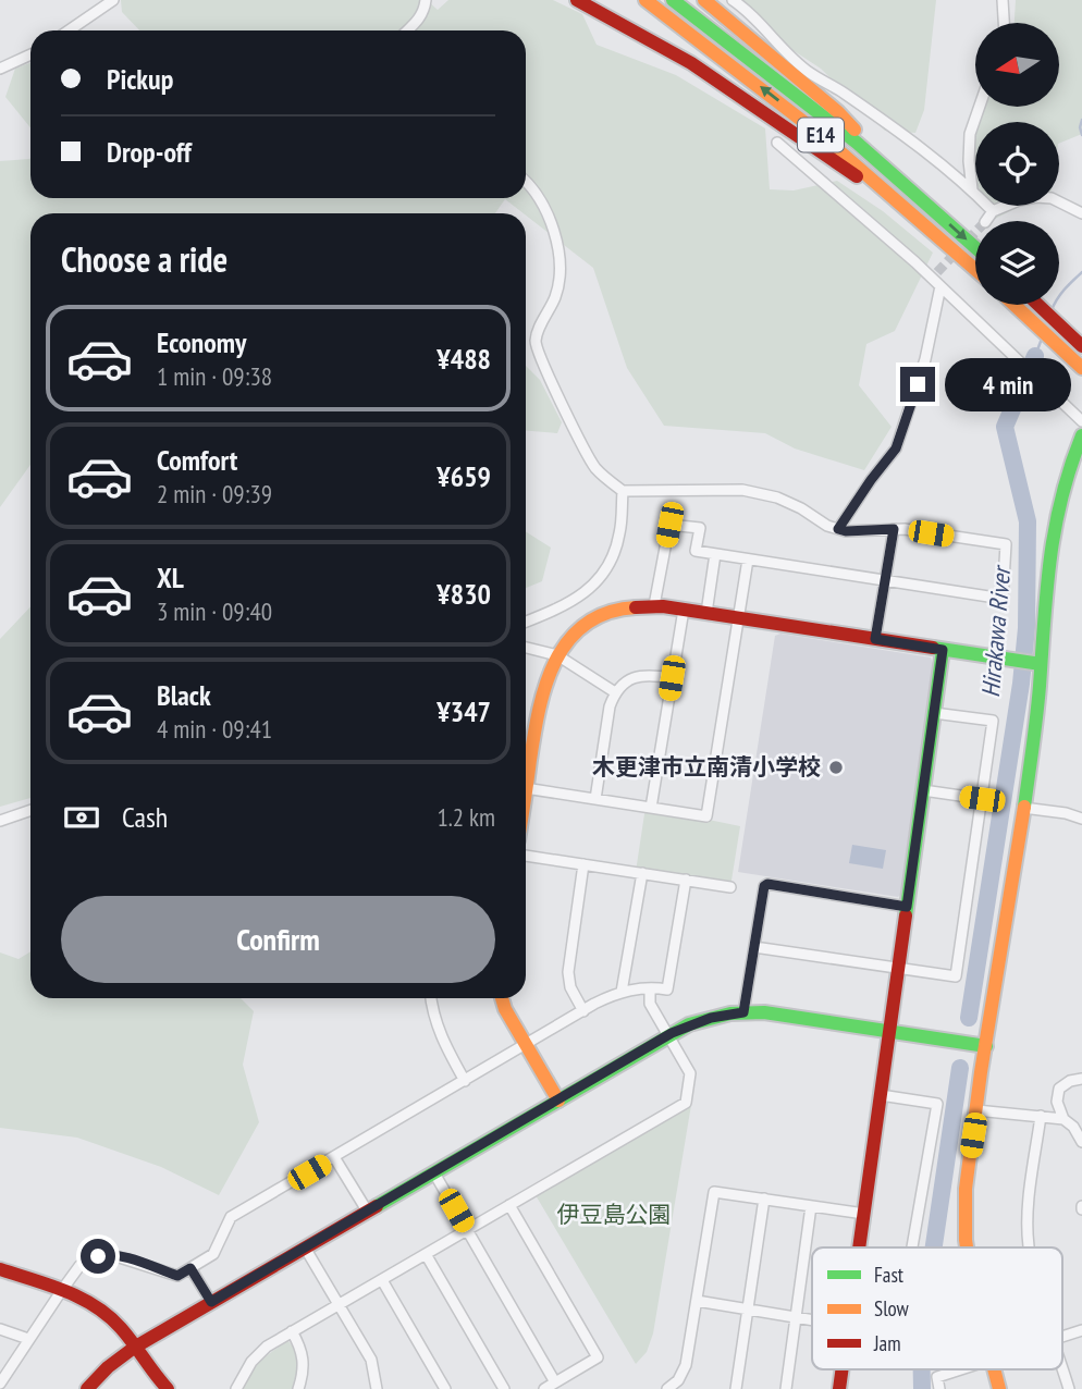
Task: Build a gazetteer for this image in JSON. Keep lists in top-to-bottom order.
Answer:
{
  "streets": {
    "main road": ["E14"]
  },
  "water": ["Hirakawa River"],
  "parks": ["伊豆島公園"],
  "places": ["木更津市立南清小学校"],
  "legend": ["Fast", "Slow", "Jam"],
  "north": "left",
  "page": {
    "banner": ["Pickup", "Drop-off"],
    "heading": "Choose a ride",
    "list": [
      {
        "name": "Economy",
        "note": "1 min · 09:38",
        "value": "¥488"
      },
      {
        "name": "Comfort",
        "note": "2 min · 09:39",
        "value": "¥659"
      },
      {
        "name": "XL",
        "note": "3 min · 09:40",
        "value": "¥830"
      },
      {
        "name": "Black",
        "note": "4 min · 09:41",
        "value": "¥347"
      }
    ],
    "bubble": "4 min",
    "pay": ["Cash", "1.2 km"],
    "buttons": "Confirm"
  }
}
